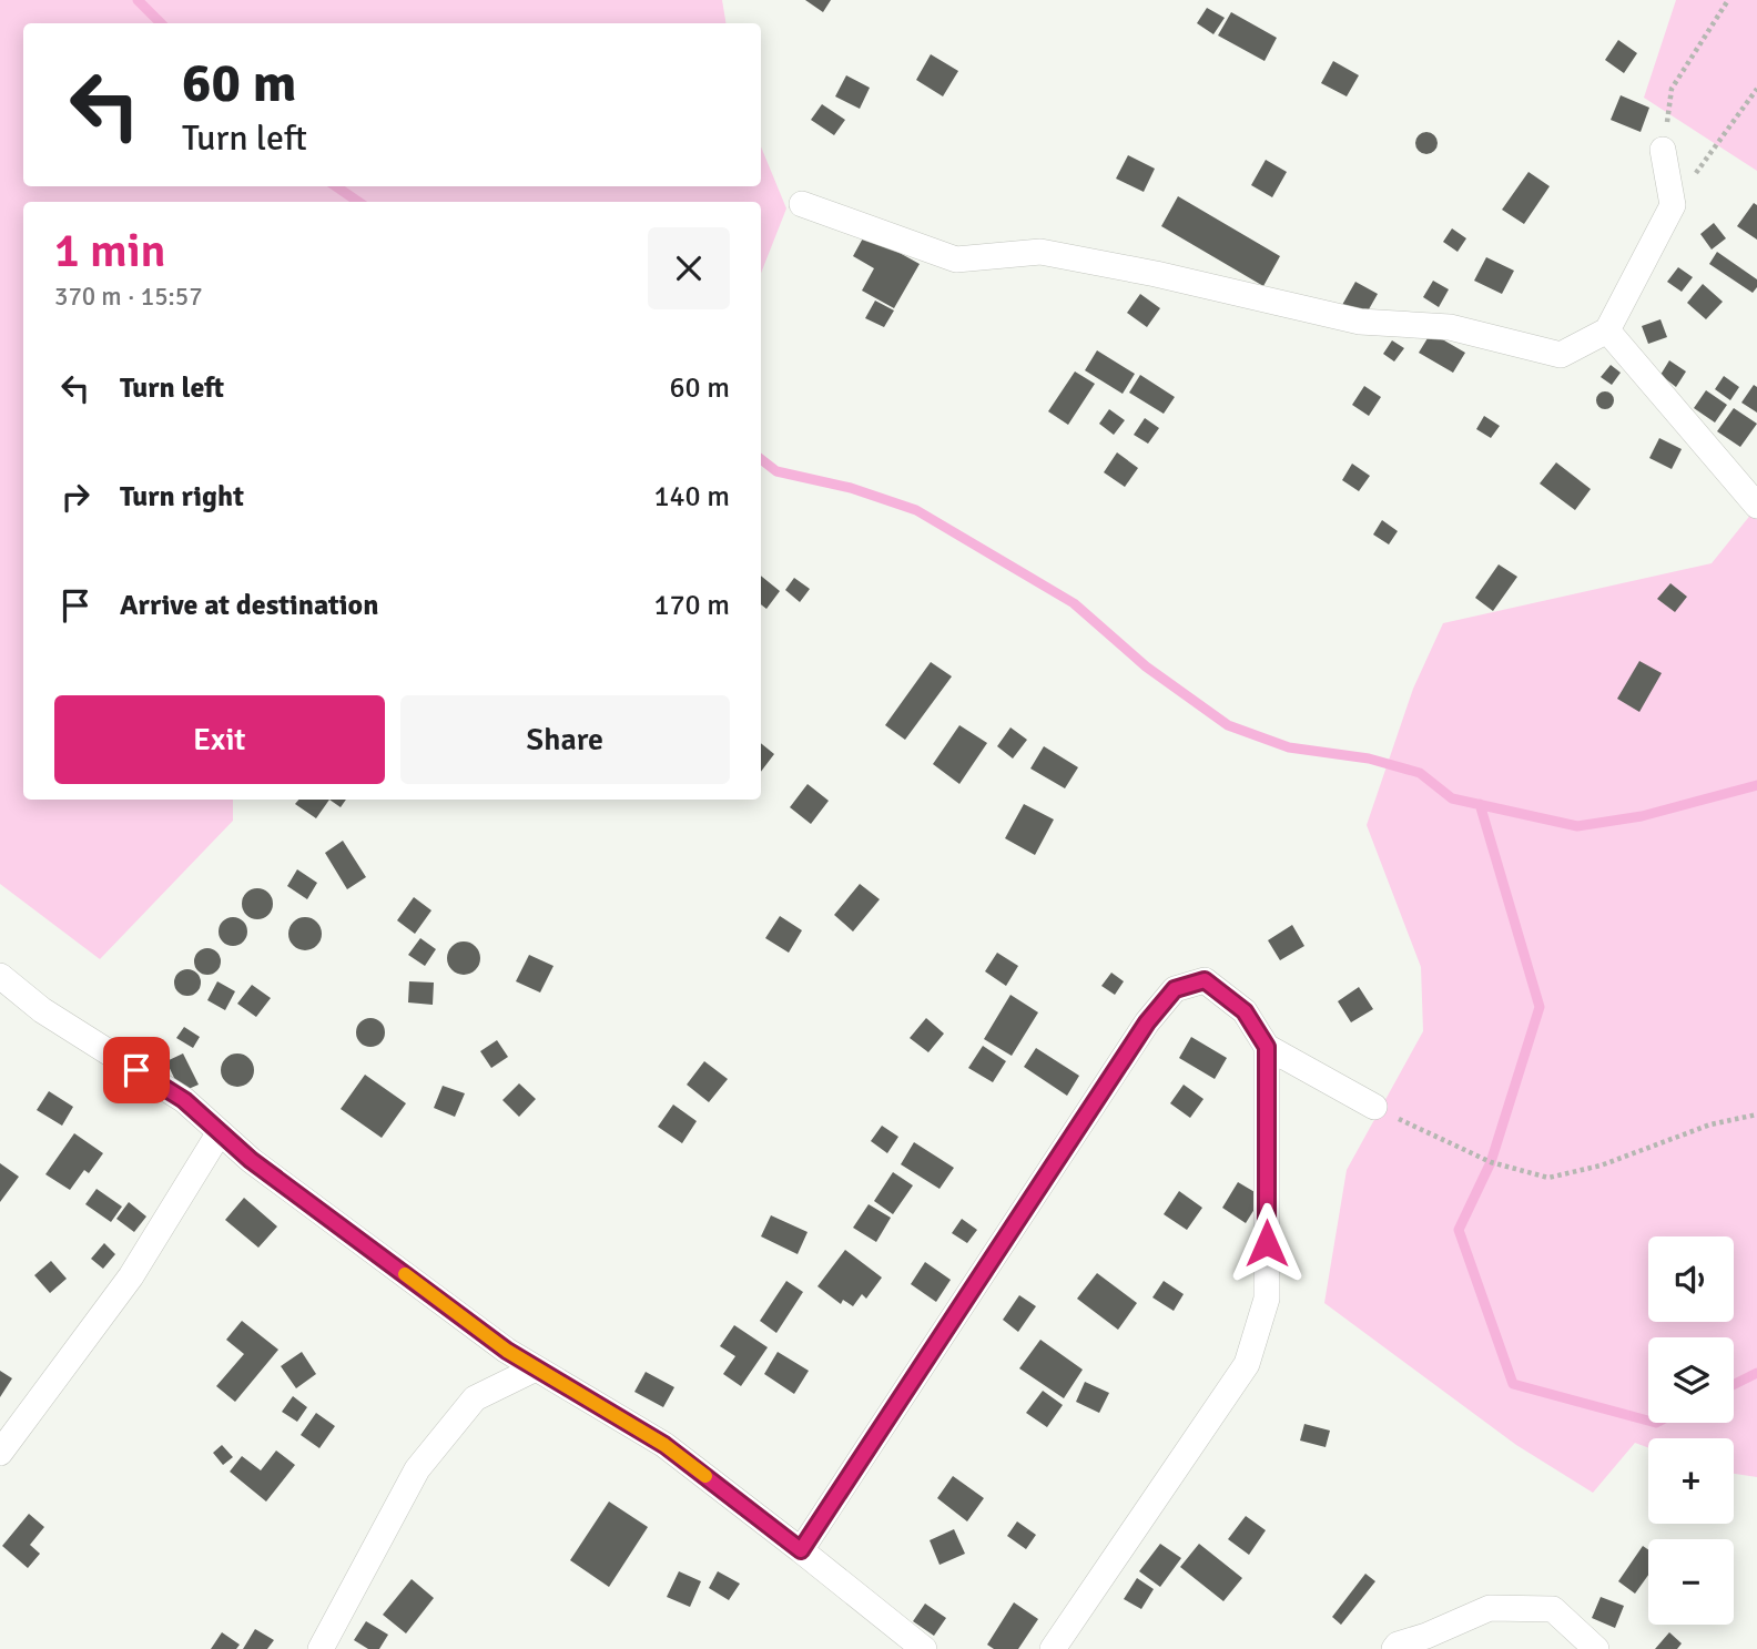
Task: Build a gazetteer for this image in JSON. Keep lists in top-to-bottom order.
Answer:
{
  "page": {
    "turn": ["60 m", "Turn left"],
    "heading": ["1 min", "370 m · 15:57"],
    "list": [
      {
        "name": "Turn left",
        "value": "60 m"
      },
      {
        "name": "Turn right",
        "value": "140 m"
      },
      {
        "name": "Arrive at destination",
        "value": "170 m"
      }
    ],
    "buttons": ["Exit", "Share"],
    "map_buttons": ["+", "−"]
  }
}
